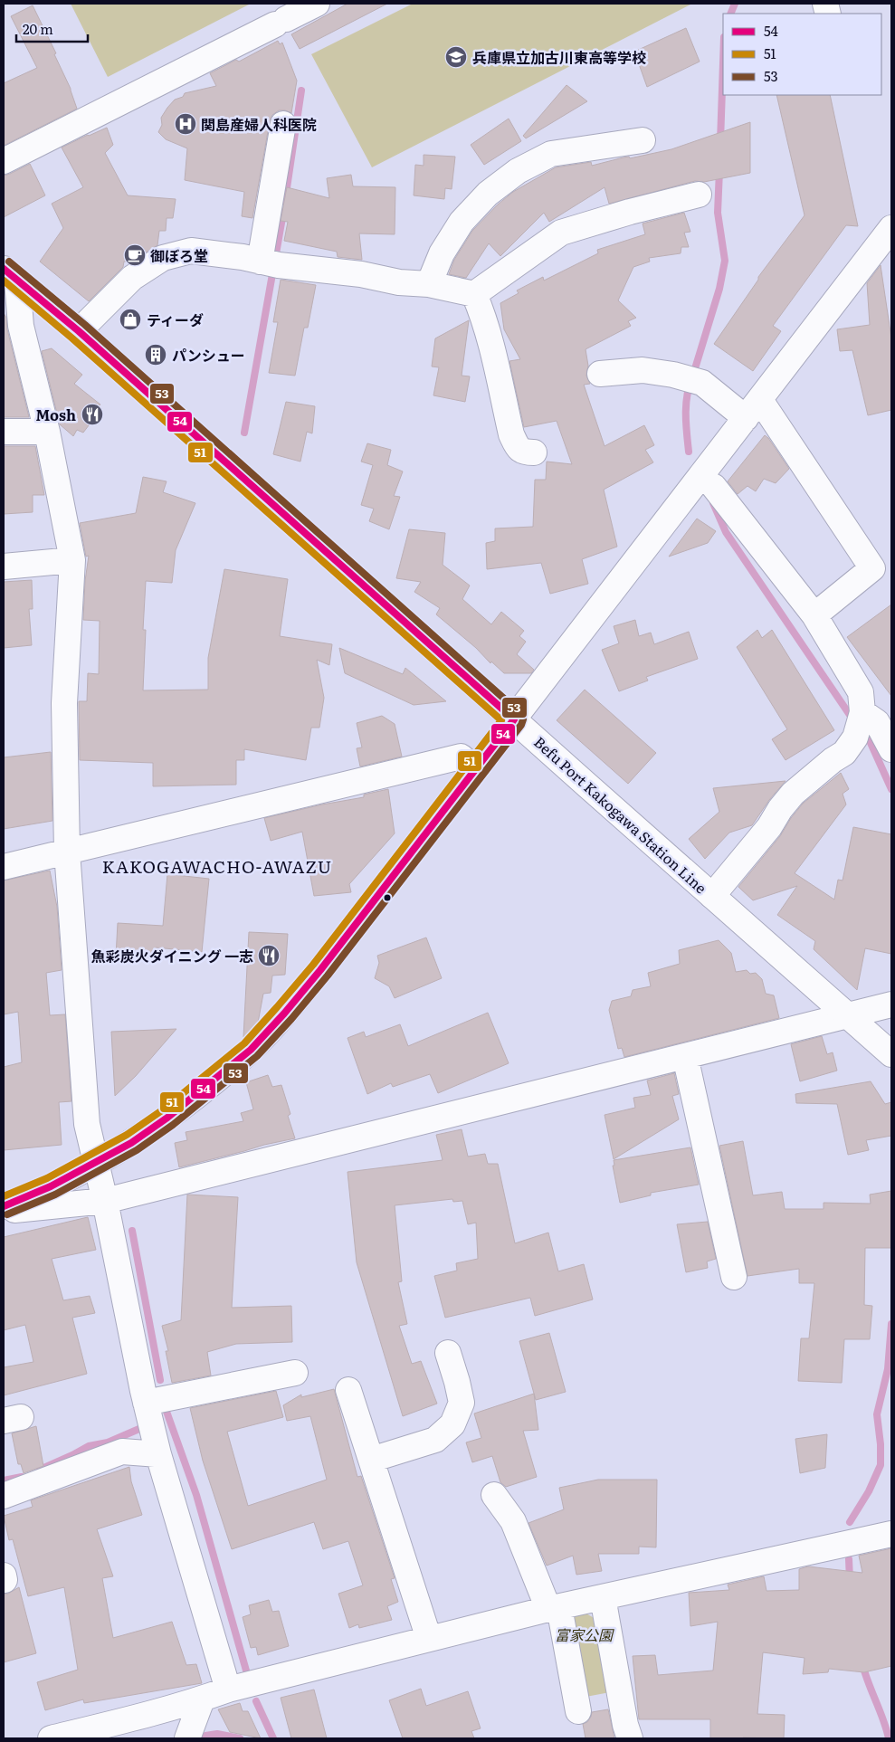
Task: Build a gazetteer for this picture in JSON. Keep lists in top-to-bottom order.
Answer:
{
  "streets": {
    "street": ["Befu Port Kakogawa Station Line"]
  },
  "districts": ["KAKOGAWACHO-AWAZU"],
  "parks": ["富家公園"],
  "places": {
    "school or university": ["兵庫県立加古川東高等学校"],
    "hospital": ["関島産婦人科医院"],
    "cafe": ["御ぼろ堂"],
    "shop": ["ティーダ"],
    "building": ["パンシュー"],
    "restaurant": ["Mosh", "魚彩炭火ダイニング 一志"]
  },
  "lines": ["transit line 53", "transit line 54", "transit line 51"],
  "legend": ["54", "51", "53"],
  "scale_bar": "20 m"
}
